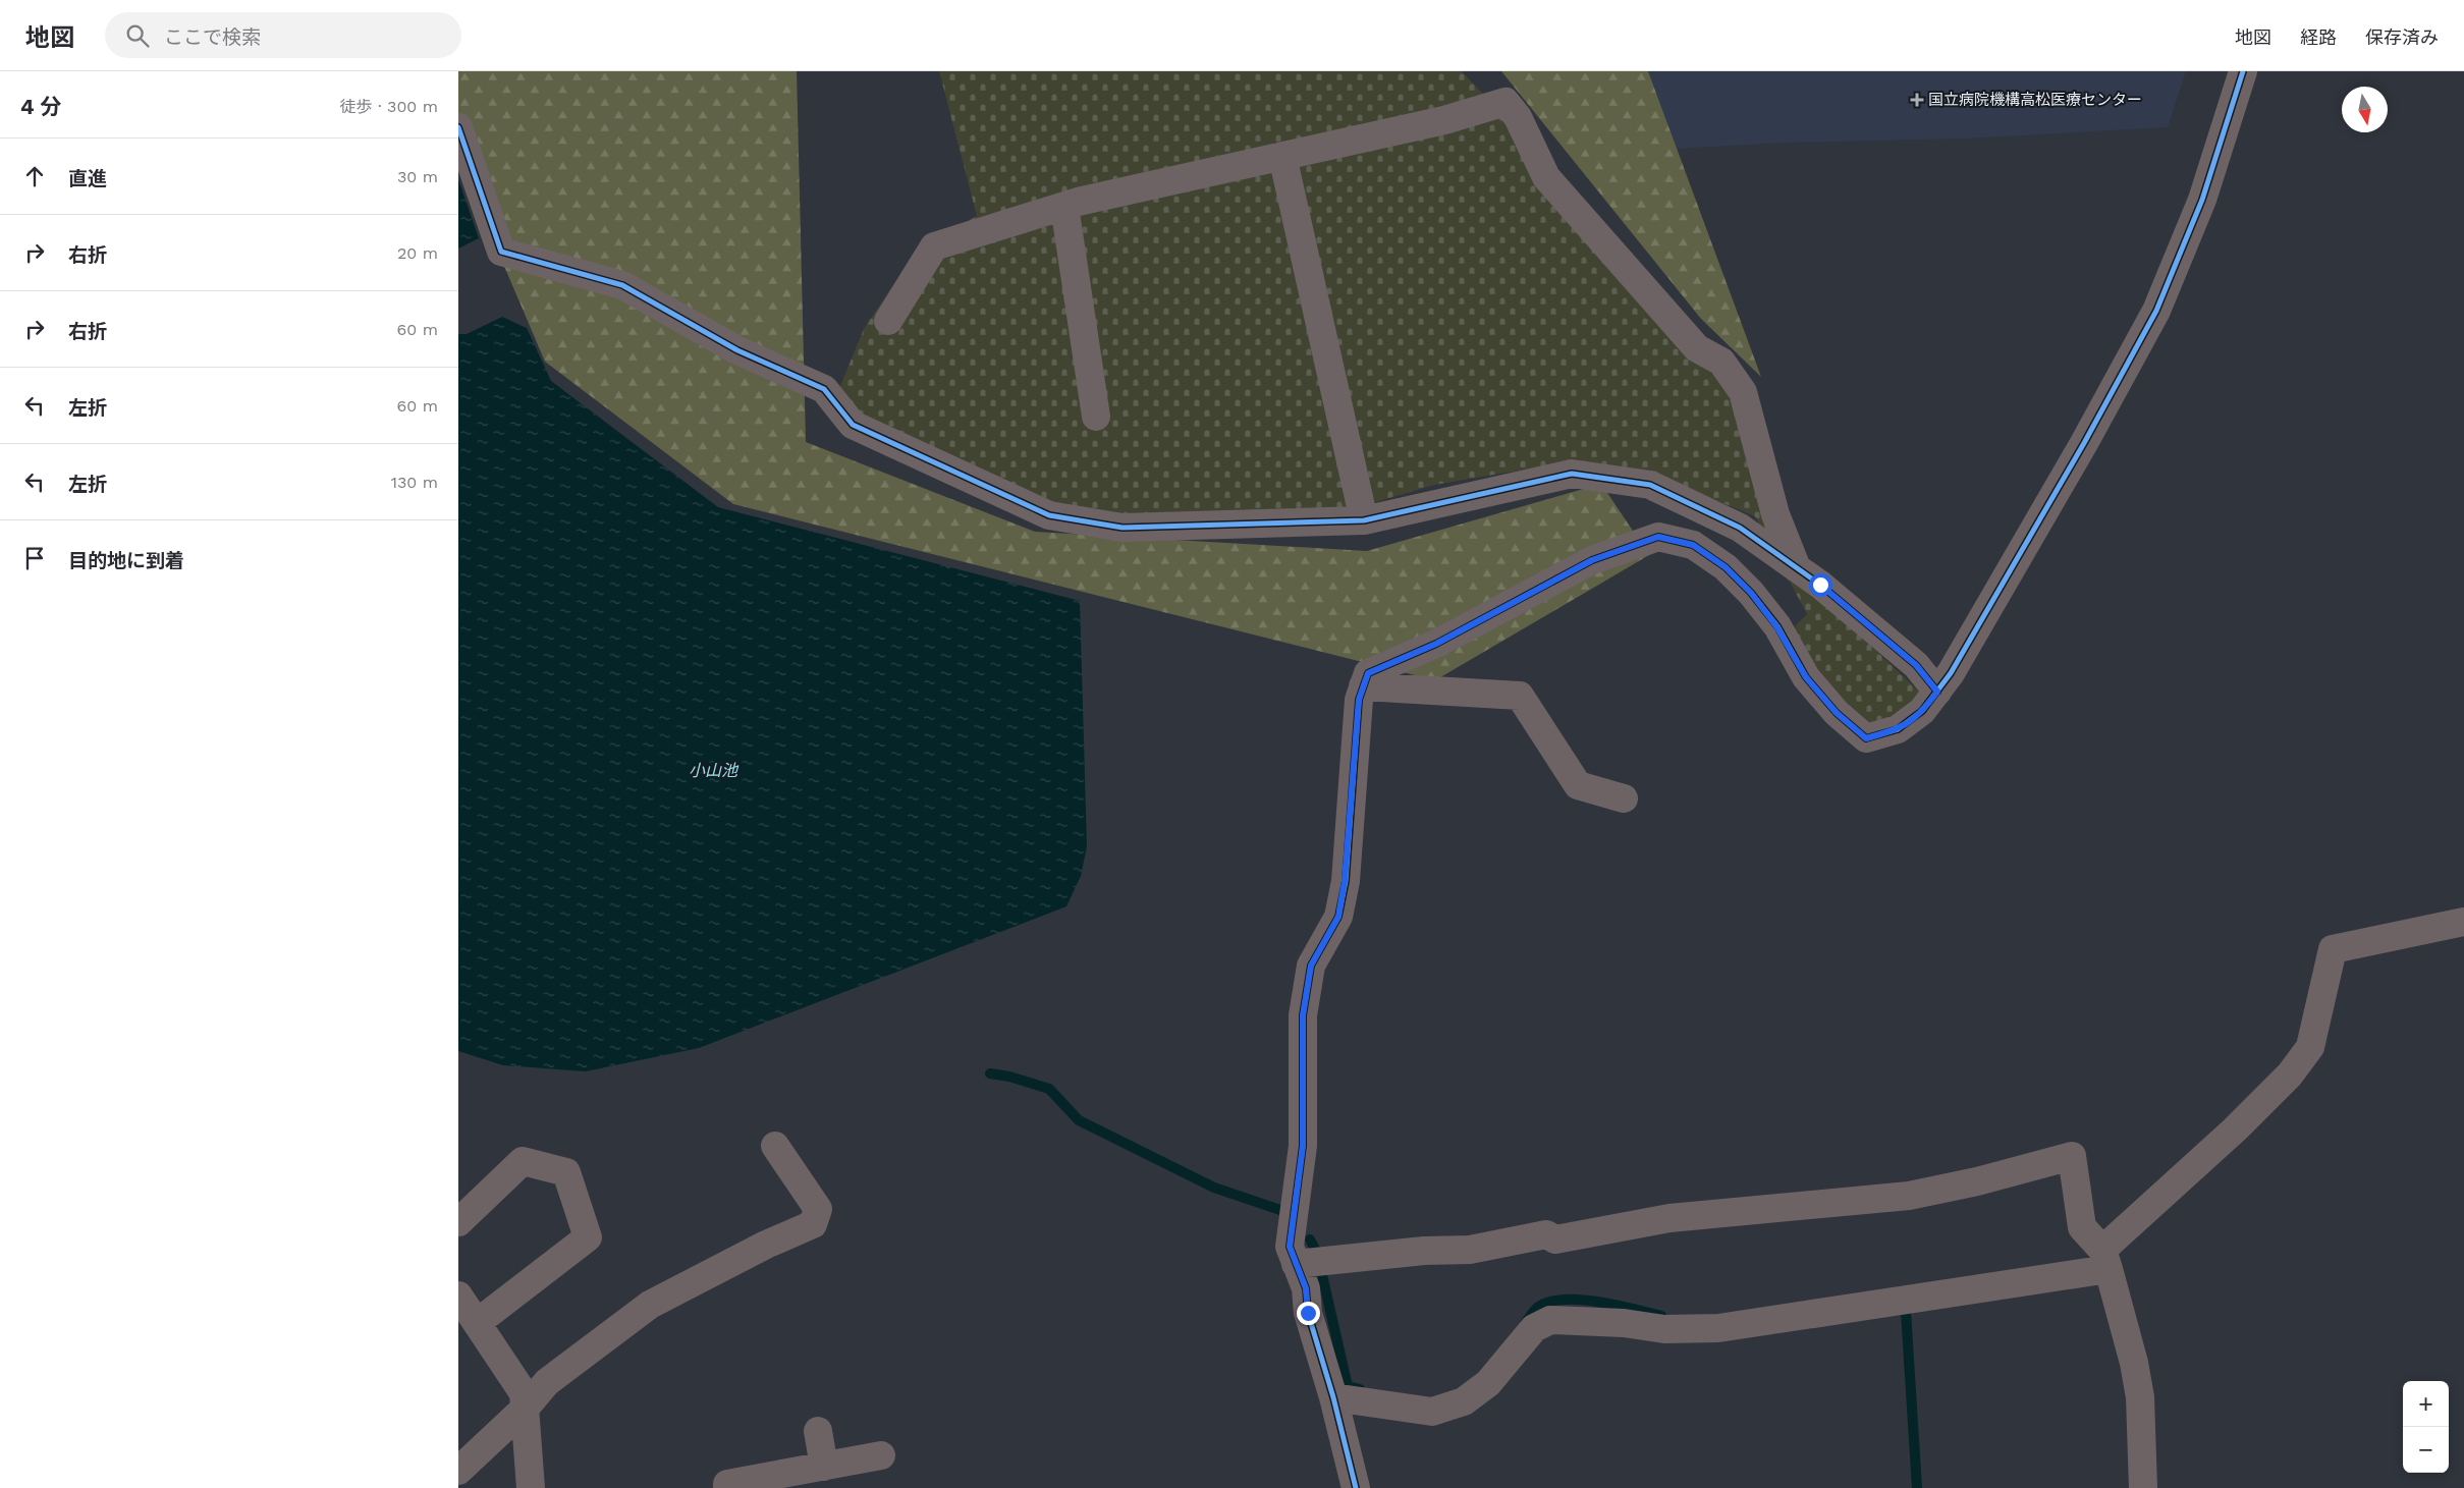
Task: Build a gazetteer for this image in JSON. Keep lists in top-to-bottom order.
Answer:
{
  "water": ["小山池"],
  "places": {
    "health": ["国立病院機構高松医療センター"]
  },
  "north": "bottom",
  "page": {
    "header": "地図",
    "search": "ここで検索",
    "nav": ["地図", "経路", "保存済み"],
    "heading": ["4 分", "徒歩 · 300 m"],
    "list": [
      ["直進", "30 m"],
      ["右折", "20 m"],
      ["右折", "60 m"],
      ["左折", "60 m"],
      ["左折", "130 m"],
      "目的地に到着"
    ],
    "map_buttons": ["+", "−"]
  }
}
